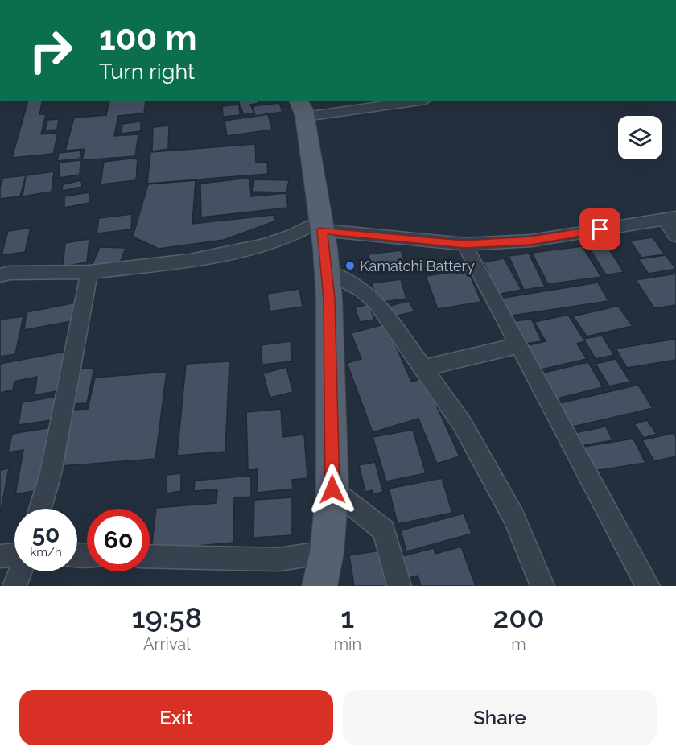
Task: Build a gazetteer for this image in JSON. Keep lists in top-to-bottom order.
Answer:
{
  "places": ["Kamatchi Battery"],
  "page": {
    "turn": ["100 m", "Turn right"],
    "speed": "50 km/h",
    "limit": "60",
    "eta": [
      "19:58",
      "Arrival",
      "1",
      "min",
      "200",
      "m"
    ],
    "buttons": ["Exit", "Share"]
  }
}
